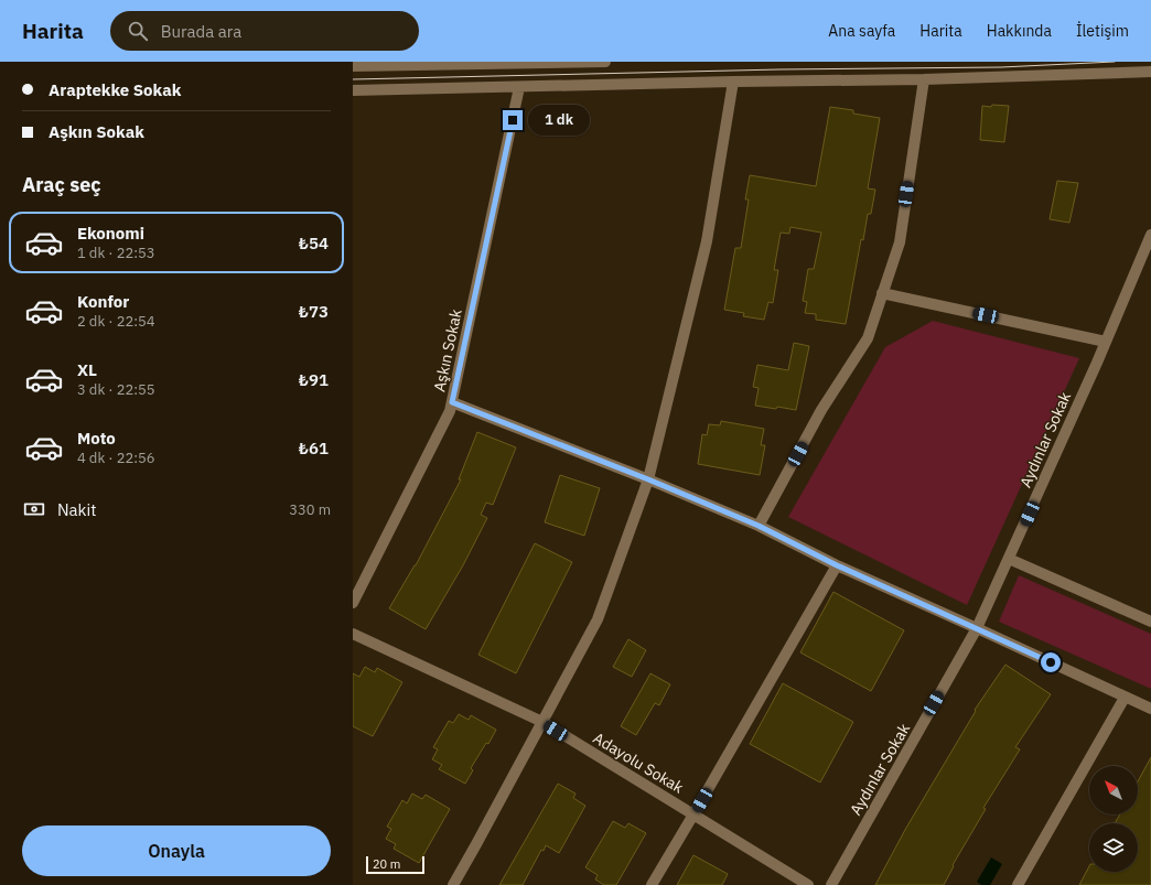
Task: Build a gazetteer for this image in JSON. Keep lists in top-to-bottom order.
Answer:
{
  "streets": {
    "street": ["Aşkın Sokak", "Aydınlar Sokak", "Adayolu Sokak"]
  },
  "scale_bar": "20 m",
  "north": "top left",
  "page": {
    "header": "Harita",
    "search": "Burada ara",
    "nav": [
      "Ana sayfa",
      "Harita",
      "Hakkında",
      "İletişim"
    ],
    "banner": ["Araptekke Sokak", "Aşkın Sokak"],
    "bubble": "1 dk",
    "heading": "Araç seç",
    "list": [
      {
        "name": "Ekonomi",
        "note": "1 dk · 22:53",
        "value": "₺54"
      },
      {
        "name": "Konfor",
        "note": "2 dk · 22:54",
        "value": "₺73"
      },
      {
        "name": "XL",
        "note": "3 dk · 22:55",
        "value": "₺91"
      },
      {
        "name": "Moto",
        "note": "4 dk · 22:56",
        "value": "₺61"
      }
    ],
    "pay": ["Nakit", "330 m"],
    "buttons": "Onayla",
    "scale": "20 m"
  }
}
